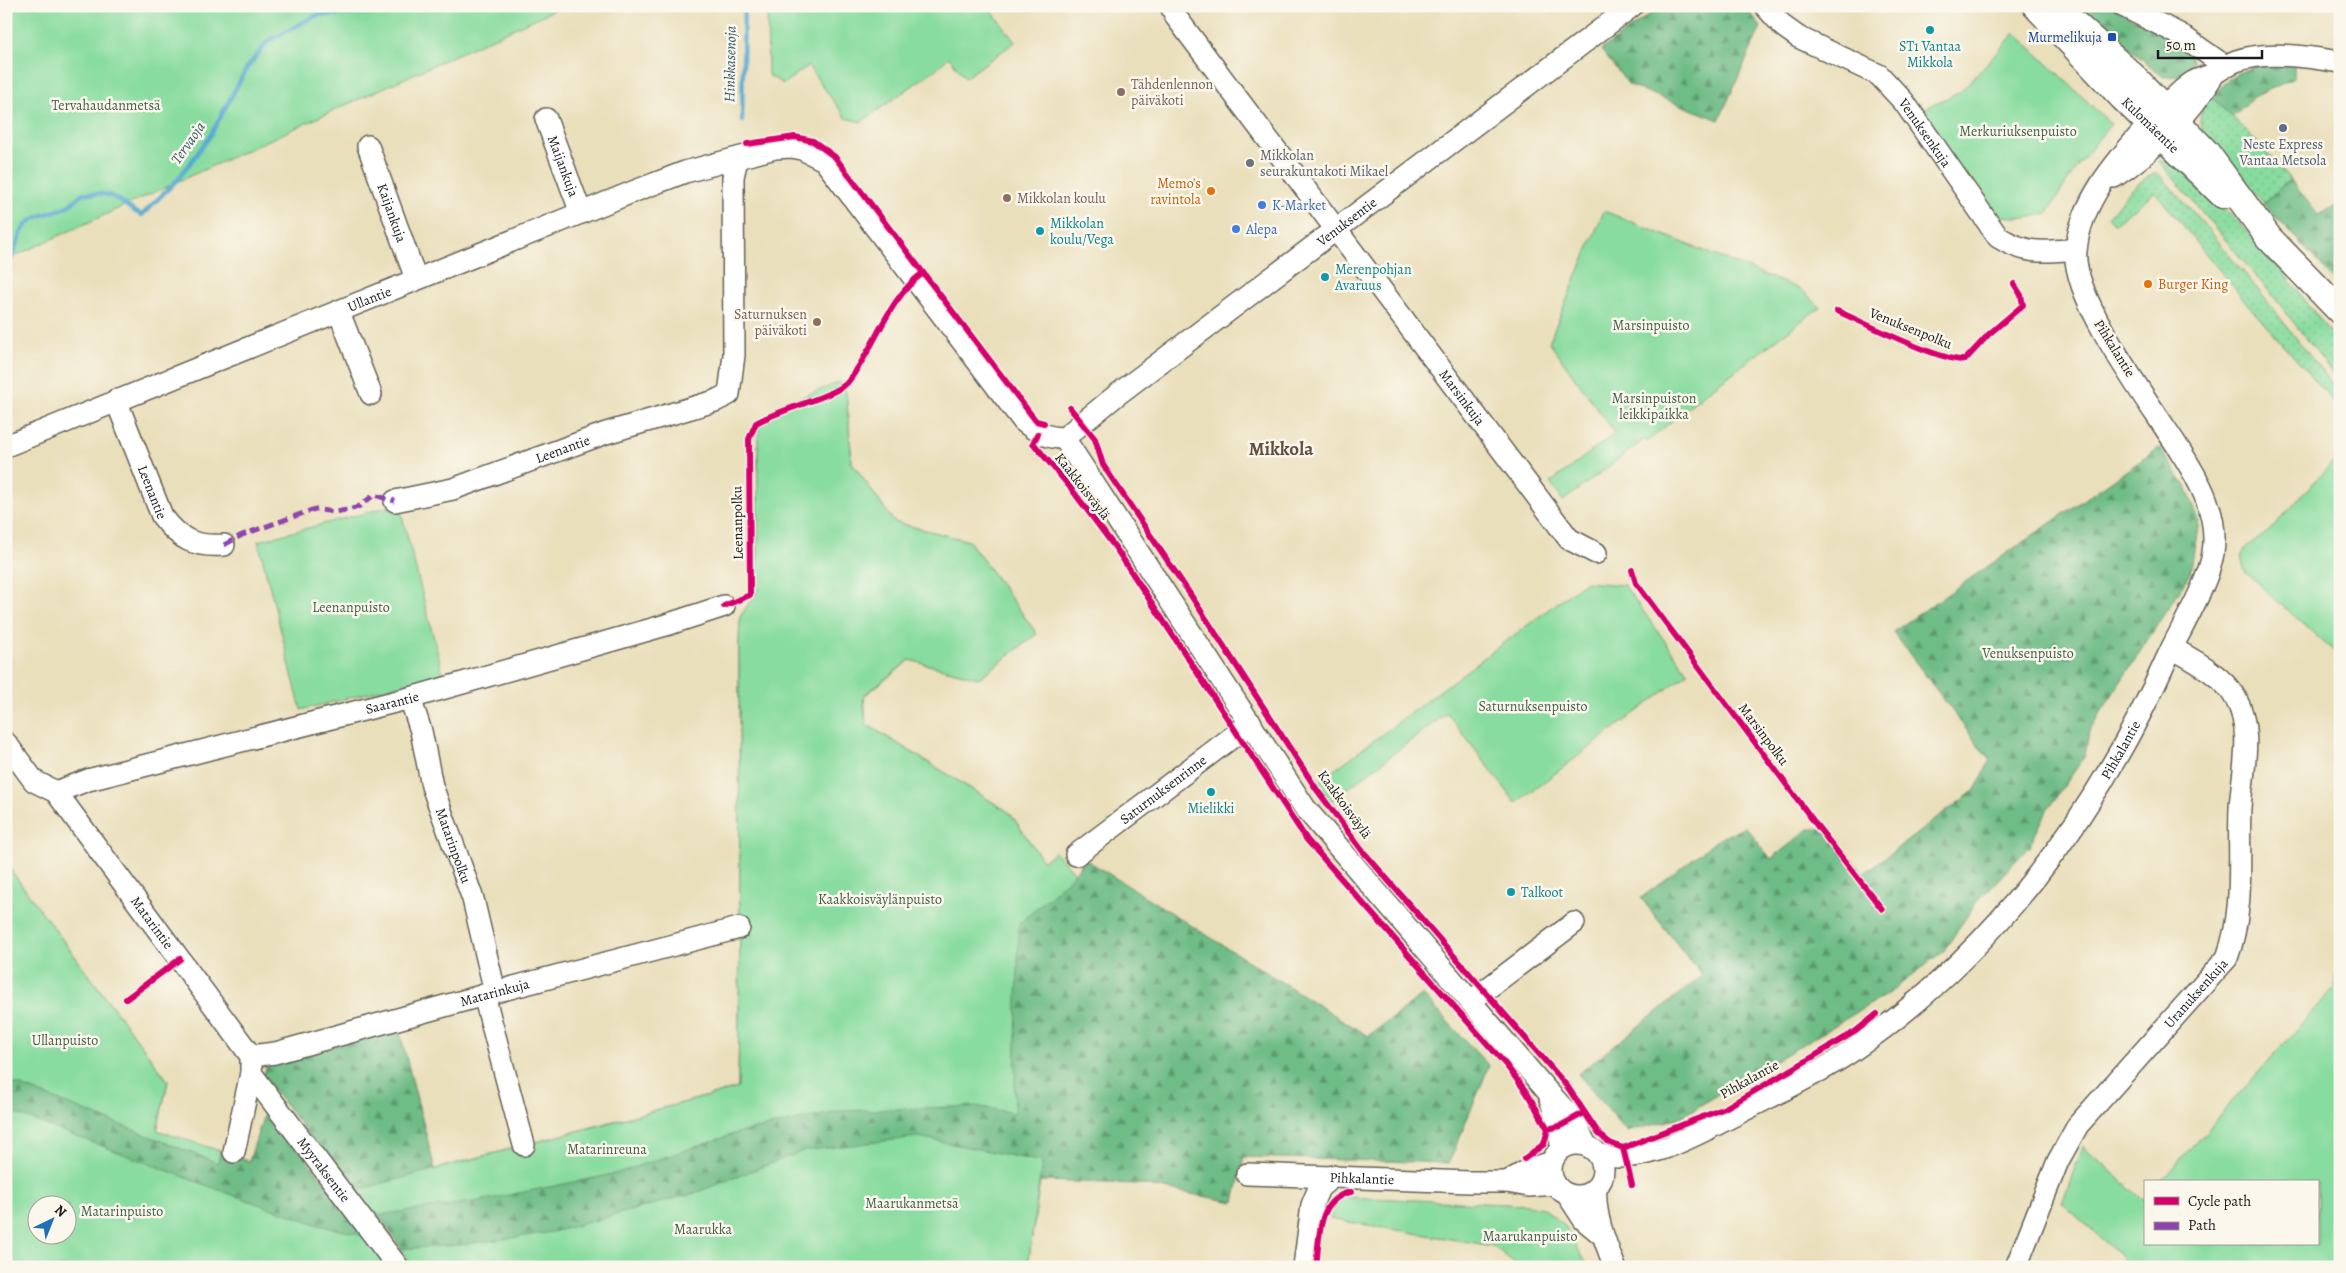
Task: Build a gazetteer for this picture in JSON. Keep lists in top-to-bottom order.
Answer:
{
  "streets": {
    "main road": ["Kulomäentie"],
    "street": [
      "Venuksenkuja",
      "Maijankuja",
      "Kaijankuja",
      "Venuksentie",
      "Ullantie",
      "Pihkalantie",
      "Marsinkuja",
      "Leenantie",
      "Kaakkoisväylä",
      "Saarantie",
      "Saturnuksenrinne",
      "Matarinpolku",
      "Matarintie",
      "Matarinkuja",
      "Uranuksenkuja",
      "Myyraksentie"
    ],
    "cycle path": ["Venuksenpolku", "Leenanpolku", "Marsinpolku"]
  },
  "crossings": [
    ["Kulomäentie", "Pihkalantie"],
    ["Venuksenkuja", "Pihkalantie"],
    ["Maijankuja", "Ullantie"],
    ["Kaijankuja", "Ullantie"],
    ["Venuksentie", "Marsinkuja"],
    ["Venuksentie", "Kaakkoisväylä"],
    ["Ullantie", "Leenantie"],
    ["Ullantie", "Kaakkoisväylä"],
    ["Pihkalantie", "Kaakkoisväylä"],
    ["Pihkalantie", "Uranuksenkuja"],
    ["Leenantie", "Kaakkoisväylä"],
    ["Kaakkoisväylä", "Saturnuksenrinne"],
    ["Saarantie", "Matarinpolku"],
    ["Saarantie", "Matarintie"],
    ["Matarinpolku", "Matarinkuja"],
    ["Matarintie", "Matarinkuja"],
    ["Matarintie", "Myyraksentie"],
    ["Matarinkuja", "Myyraksentie"]
  ],
  "districts": ["Mikkola"],
  "water": ["Hinkkasenoja", "Tervaoja"],
  "parks": [
    "Tervahaudanmetsä",
    "Merkuriuksenpuisto",
    "Marsinpuisto",
    "Marsinpuiston leikkipaikka",
    "Leenanpuisto",
    "Venuksenpuisto",
    "Saturnuksenpuisto",
    "Kaakkoisväylänpuisto",
    "Ullanpuisto",
    "Matarinreuna",
    "Maarukanmetsä",
    "Matarinpuisto",
    "Maarukka",
    "Maarukanpuisto"
  ],
  "places": {
    "other": [
      "ST1 Vantaa Mikkola",
      "Tähdenlennon päiväkoti",
      "Neste Express Vantaa Metsola",
      "Mikkolan seurakuntakoti Mikael",
      "Memo's ravintola",
      "Mikkolan koulu",
      "K-Market",
      "Alepa",
      "Mikkolan koulu/Vega",
      "Merenpohjan Avaruus",
      "Burger King",
      "Saturnuksen päiväkoti",
      "Mielikki",
      "Talkoot"
    ],
    "transit": ["Murmelikuja"]
  },
  "legend": ["Cycle path", "Path"],
  "scale_bar": "50 m",
  "north": "top right"
}
